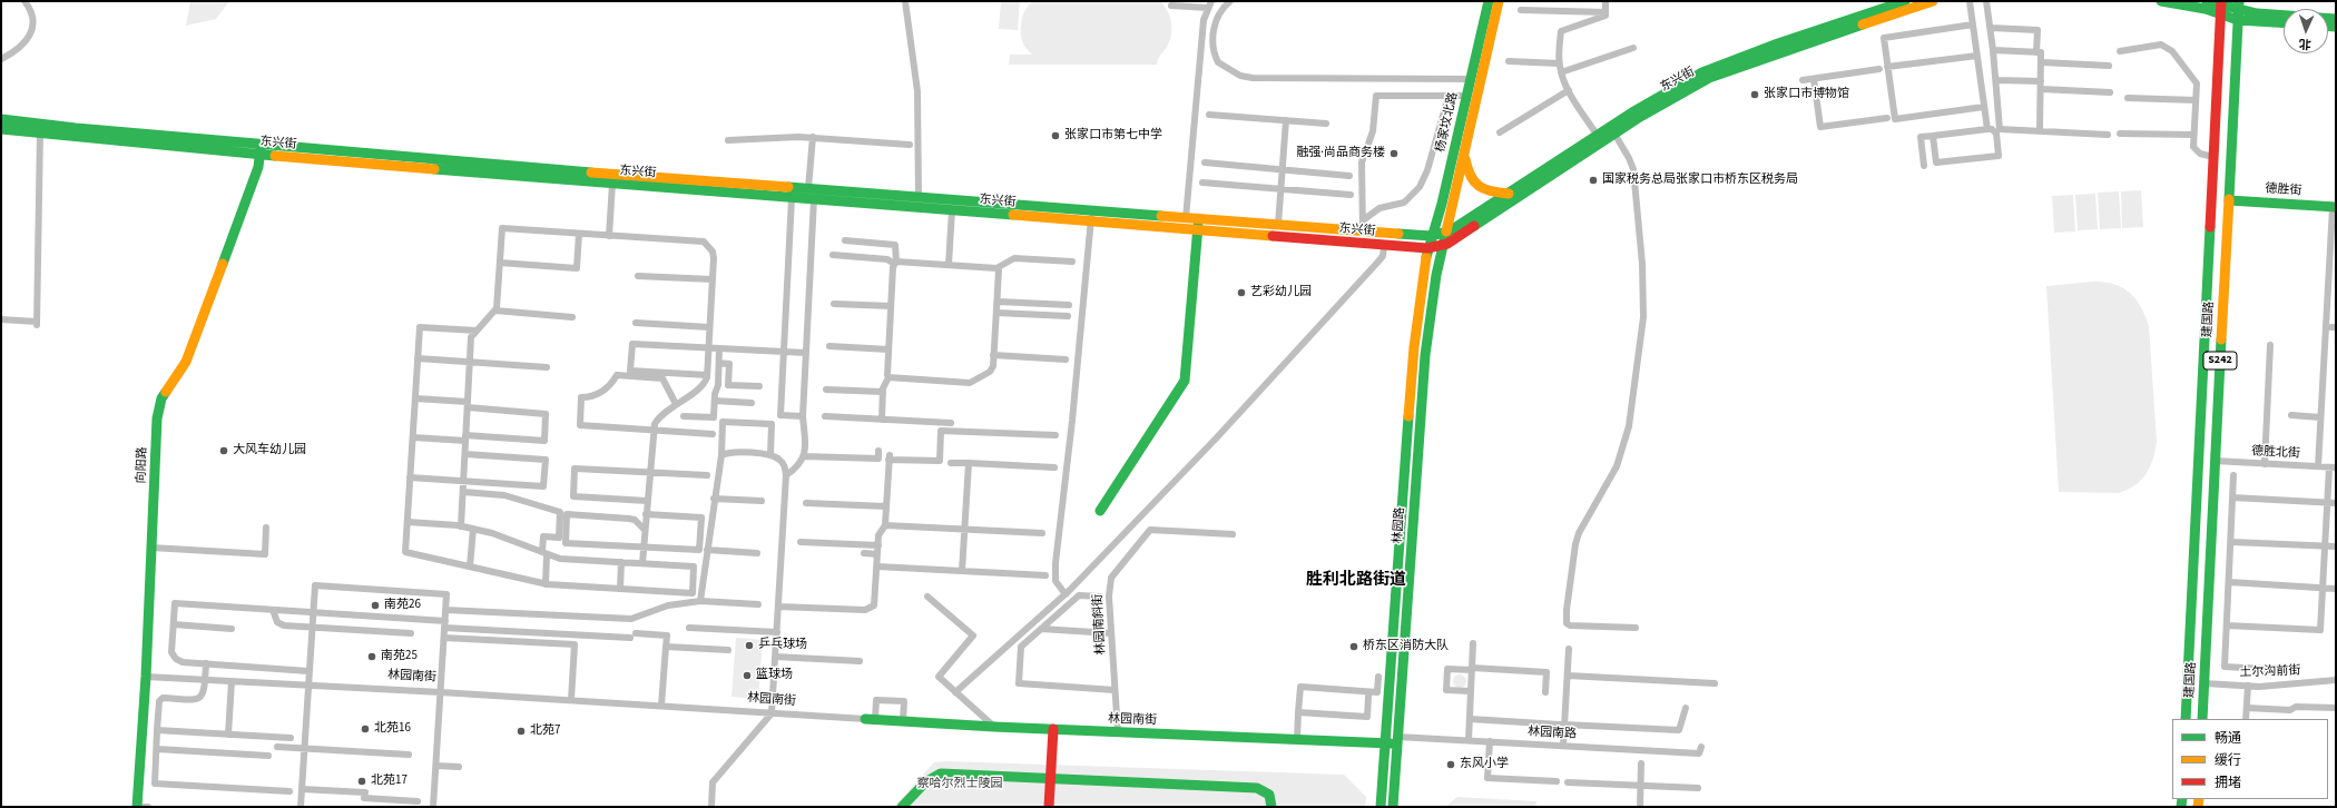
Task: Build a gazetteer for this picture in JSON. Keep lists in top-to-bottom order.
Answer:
{
  "streets": {
    "main road": [
      "东兴街",
      "杨家坟北路",
      "德胜街",
      "建国路",
      "S242",
      "向阳路",
      "林园路",
      "林园南街"
    ],
    "street": [
      "德胜北街",
      "林园南斜街",
      "土尔沟前街",
      "林园南路"
    ]
  },
  "crossings": [
    ["东兴街", "杨家坟北路"],
    ["东兴街", "向阳路"],
    ["东兴街", "林园路"],
    ["杨家坟北路", "林园路"],
    ["德胜街", "建国路"],
    ["建国路", "德胜北街"],
    ["建国路", "土尔沟前街"],
    ["向阳路", "林园南街"],
    ["林园路", "林园南街"],
    ["林园路", "林园南路"],
    ["林园南斜街", "林园南街"],
    ["林园南街", "林园南路"]
  ],
  "districts": ["胜利北路街道"],
  "parks": ["察哈尔烈士陵园"],
  "places": [
    "张家口市博物馆",
    "张家口市第七中学",
    "融强·尚品商务楼",
    "国家税务总局张家口市桥东区税务局",
    "艺彩幼儿园",
    "大风车幼儿园",
    "南苑26",
    "乒乓球场",
    "桥东区消防大队",
    "南苑25",
    "篮球场",
    "北苑16",
    "北苑7",
    "东风小学",
    "北苑17"
  ],
  "legend": ["畅通", "缓行", "拥堵"],
  "north": "bottom"
}
